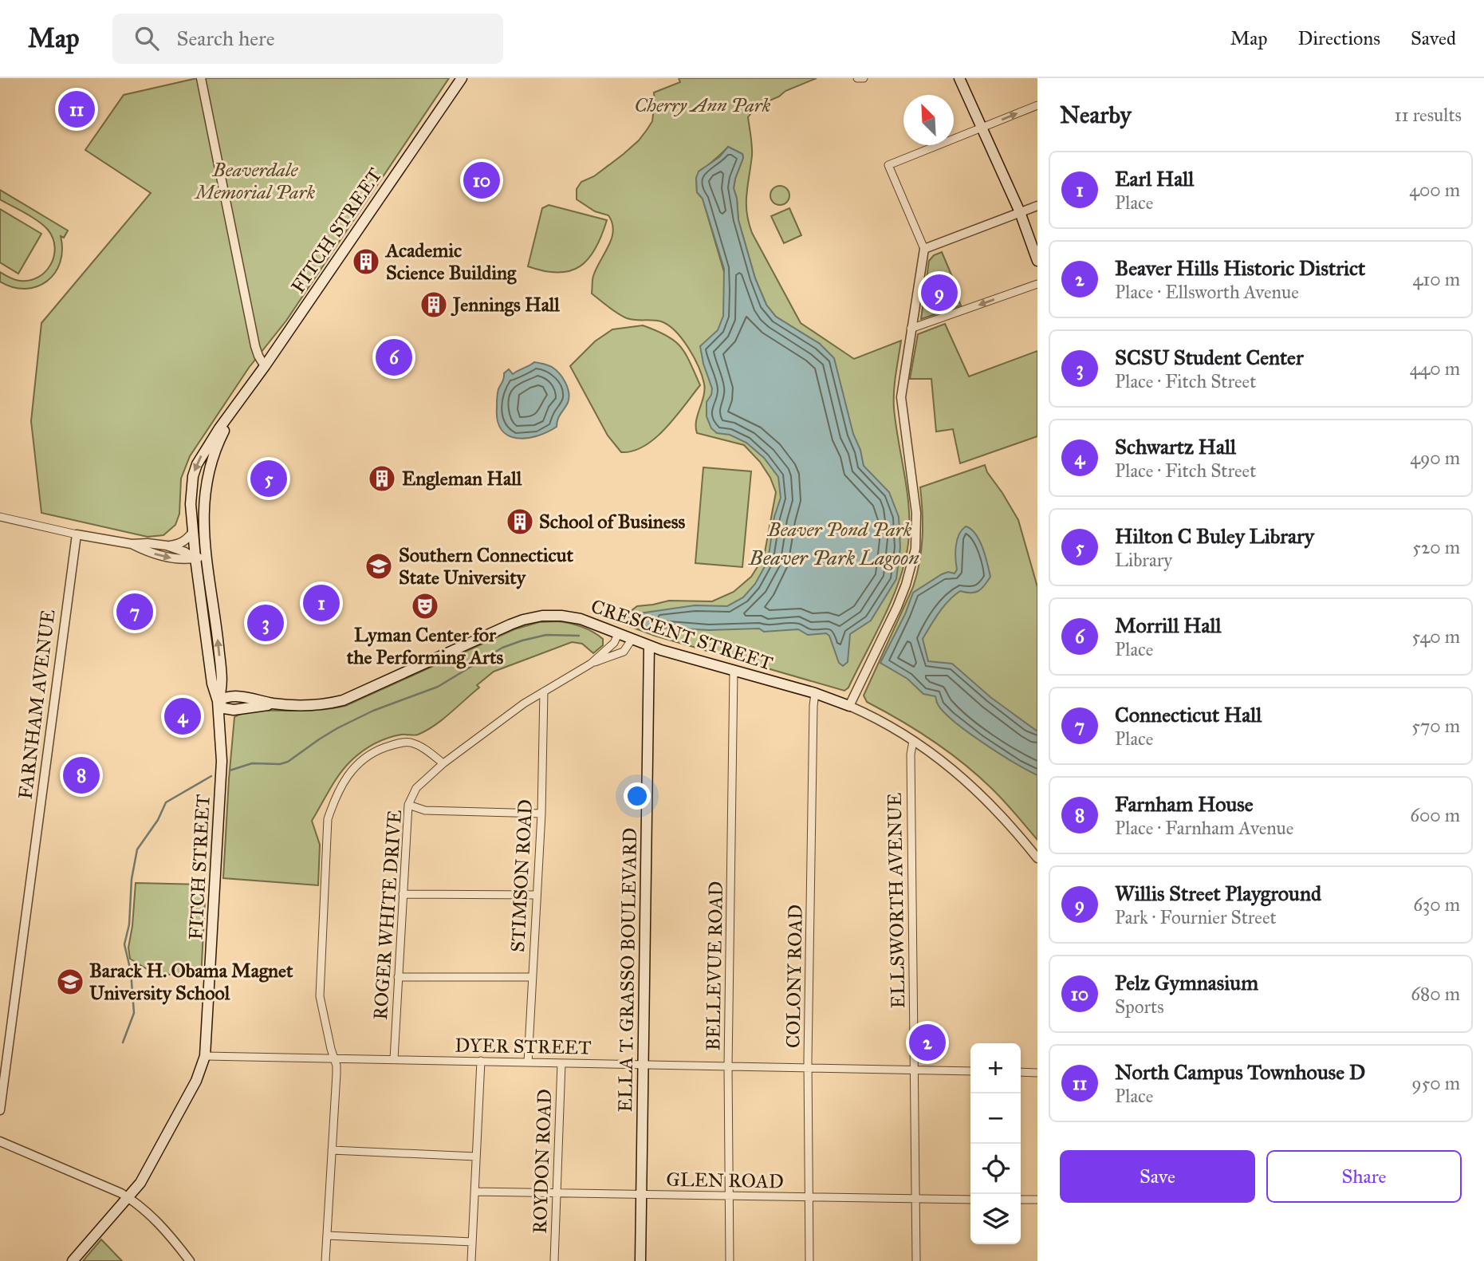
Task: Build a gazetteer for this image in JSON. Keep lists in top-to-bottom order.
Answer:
{
  "streets": {
    "main road": ["FITCH STREET", "CRESCENT STREET", "ELLA T. GRASSO BOULEVARD"],
    "street": [
      "FARNHAM AVENUE",
      "STIMSON ROAD",
      "ELLSWORTH AVENUE",
      "ROGER WHITE DRIVE",
      "BELLEVUE ROAD",
      "COLONY ROAD",
      "DYER STREET",
      "ROYDON ROAD",
      "GLEN ROAD"
    ]
  },
  "crossings": [
    ["FITCH STREET", "CRESCENT STREET"],
    ["FITCH STREET", "DYER STREET"],
    ["CRESCENT STREET", "ELLSWORTH AVENUE"],
    ["CRESCENT STREET", "ROGER WHITE DRIVE"],
    ["CRESCENT STREET", "BELLEVUE ROAD"],
    ["CRESCENT STREET", "ELLA T. GRASSO BOULEVARD"],
    ["CRESCENT STREET", "COLONY ROAD"],
    ["STIMSON ROAD", "ROGER WHITE DRIVE"],
    ["STIMSON ROAD", "DYER STREET"],
    ["ELLSWORTH AVENUE", "DYER STREET"],
    ["ELLSWORTH AVENUE", "GLEN ROAD"],
    ["ROGER WHITE DRIVE", "DYER STREET"],
    ["BELLEVUE ROAD", "DYER STREET"],
    ["BELLEVUE ROAD", "GLEN ROAD"],
    ["ELLA T. GRASSO BOULEVARD", "DYER STREET"],
    ["ELLA T. GRASSO BOULEVARD", "GLEN ROAD"],
    ["COLONY ROAD", "DYER STREET"],
    ["COLONY ROAD", "GLEN ROAD"],
    ["DYER STREET", "ROYDON ROAD"],
    ["ROYDON ROAD", "GLEN ROAD"]
  ],
  "water": ["Beaver Park Lagoon"],
  "parks": ["Cherry Ann Park", "Beaverdale Memorial Park", "Beaver Pond Park"],
  "places": {
    "building": [
      "Academic Science Building",
      "Jennings Hall",
      "Engleman Hall",
      "School of Business"
    ],
    "school or university": ["Southern Connecticut State University", "Barack H. Obama Magnet University School"],
    "theatre": ["Lyman Center for the Performing Arts"]
  },
  "north": "top left",
  "page": {
    "header": "Map",
    "search": "Search here",
    "nav": ["Map", "Directions", "Saved"],
    "heading": ["Nearby", "11 results"],
    "pins": [
      "11",
      "10",
      "9",
      "6",
      "5",
      "1",
      "7",
      "3",
      "4",
      "8",
      "2"
    ],
    "list": [
      {
        "mark": "1",
        "name": "Earl Hall",
        "note": "Place",
        "value": "400 m"
      },
      {
        "mark": "2",
        "name": "Beaver Hills Historic District",
        "note": "Place · Ellsworth Avenue",
        "value": "410 m"
      },
      {
        "mark": "3",
        "name": "SCSU Student Center",
        "note": "Place · Fitch Street",
        "value": "440 m"
      },
      {
        "mark": "4",
        "name": "Schwartz Hall",
        "note": "Place · Fitch Street",
        "value": "490 m"
      },
      {
        "mark": "5",
        "name": "Hilton C Buley Library",
        "note": "Library",
        "value": "520 m"
      },
      {
        "mark": "6",
        "name": "Morrill Hall",
        "note": "Place",
        "value": "540 m"
      },
      {
        "mark": "7",
        "name": "Connecticut Hall",
        "note": "Place",
        "value": "570 m"
      },
      {
        "mark": "8",
        "name": "Farnham House",
        "note": "Place · Farnham Avenue",
        "value": "600 m"
      },
      {
        "mark": "9",
        "name": "Willis Street Playground",
        "note": "Park · Fournier Street",
        "value": "630 m"
      },
      {
        "mark": "10",
        "name": "Pelz Gymnasium",
        "note": "Sports",
        "value": "680 m"
      },
      {
        "mark": "11",
        "name": "North Campus Townhouse D",
        "note": "Place",
        "value": "950 m"
      }
    ],
    "map_buttons": ["+", "−"],
    "buttons": ["Save", "Share"]
  }
}
